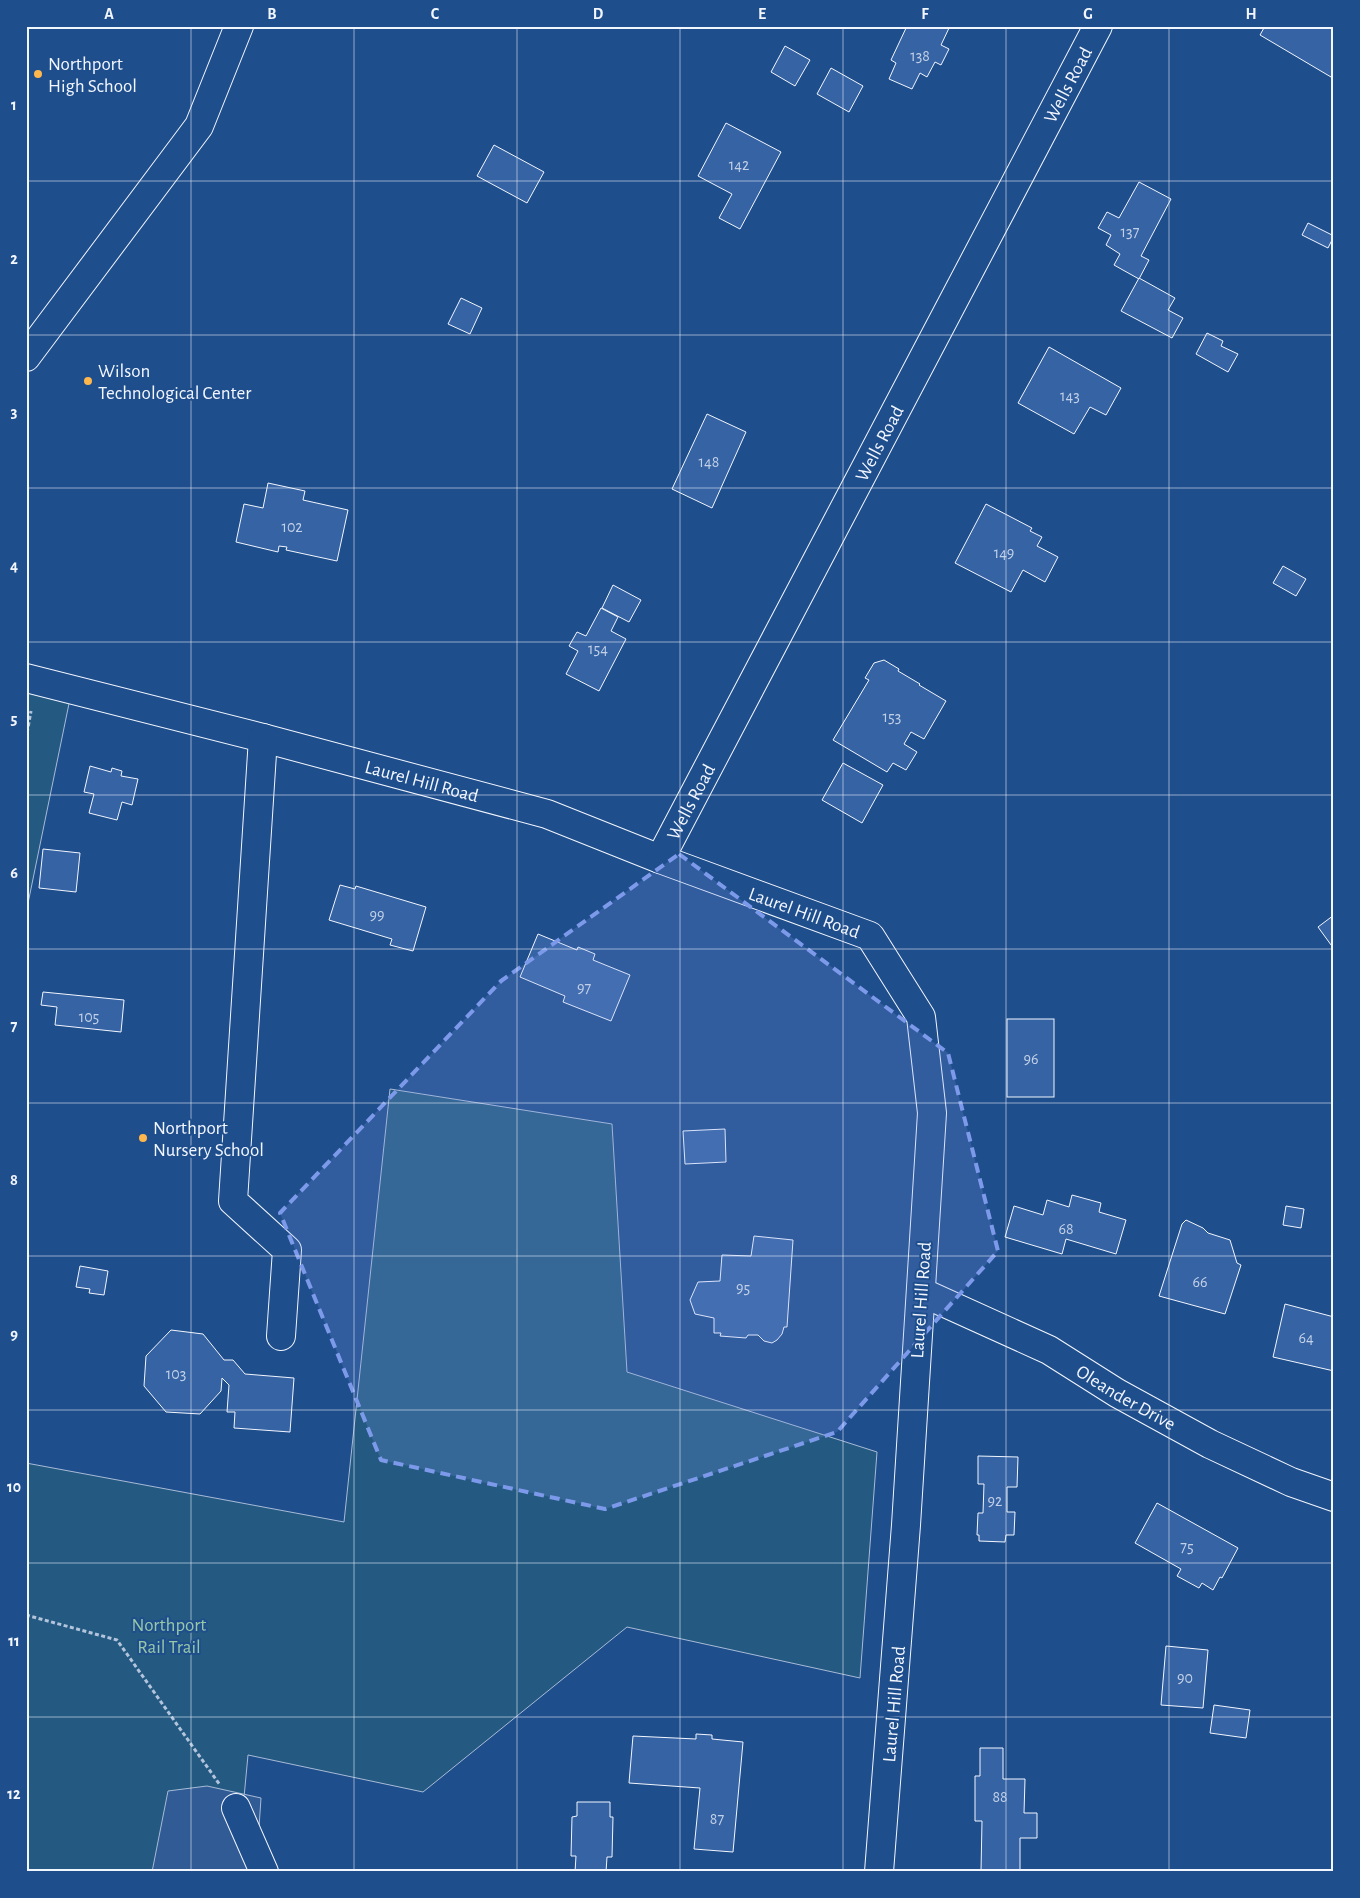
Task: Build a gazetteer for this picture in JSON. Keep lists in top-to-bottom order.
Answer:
{
  "streets": {
    "street": ["Wells Road", "Laurel Hill Road", "Oleander Drive"]
  },
  "crossings": [
    ["Wells Road", "Laurel Hill Road"],
    ["Laurel Hill Road", "Oleander Drive"]
  ],
  "parks": ["Northport Rail Trail"],
  "places": ["Northport High School", "Wilson Technological Center", "Northport Nursery School"],
  "house_numbers": [
    "138",
    "142",
    "137",
    "143",
    "148",
    "102",
    "149",
    "154",
    "153",
    "99",
    "97",
    "105",
    "96",
    "68",
    "66",
    "95",
    "64",
    "103",
    "92",
    "75",
    "90",
    "88",
    "87"
  ],
  "grid": {
    "columns": [
      "A",
      "B",
      "C",
      "D",
      "E",
      "F",
      "G",
      "H"
    ],
    "rows": [
      "1",
      "2",
      "3",
      "4",
      "5",
      "6",
      "7",
      "8",
      "9",
      "10",
      "11",
      "12"
    ]
  }
}
